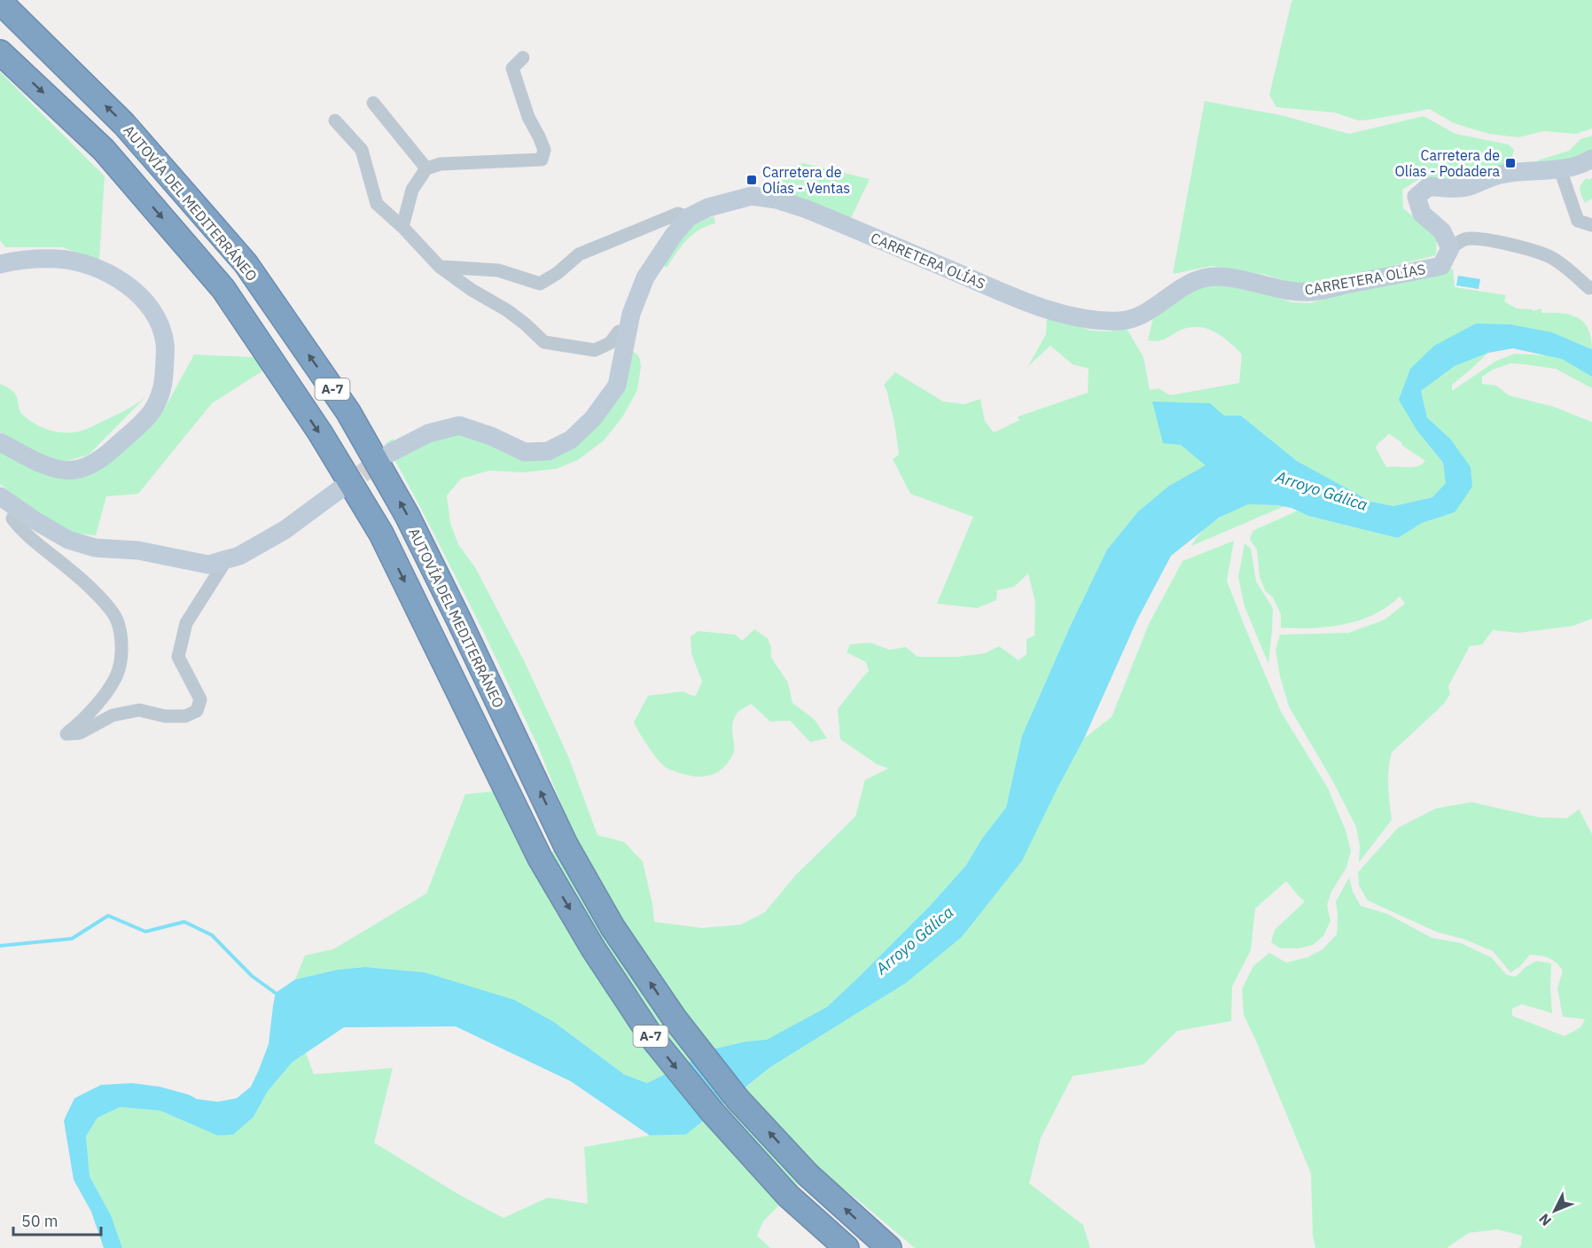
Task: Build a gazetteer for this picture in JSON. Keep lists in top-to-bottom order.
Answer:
{
  "streets": {
    "highway": ["AUTOVÍA DEL MEDITERRÁNEO", "A-7"],
    "main road": ["CARRETERA OLÍAS"]
  },
  "water": ["Arroyo Gálica"],
  "places": {
    "transit": ["Carretera de Olías - Podadera", "Carretera de Olías - Ventas"]
  },
  "scale_bar": "50 m",
  "north": "bottom left"
}
